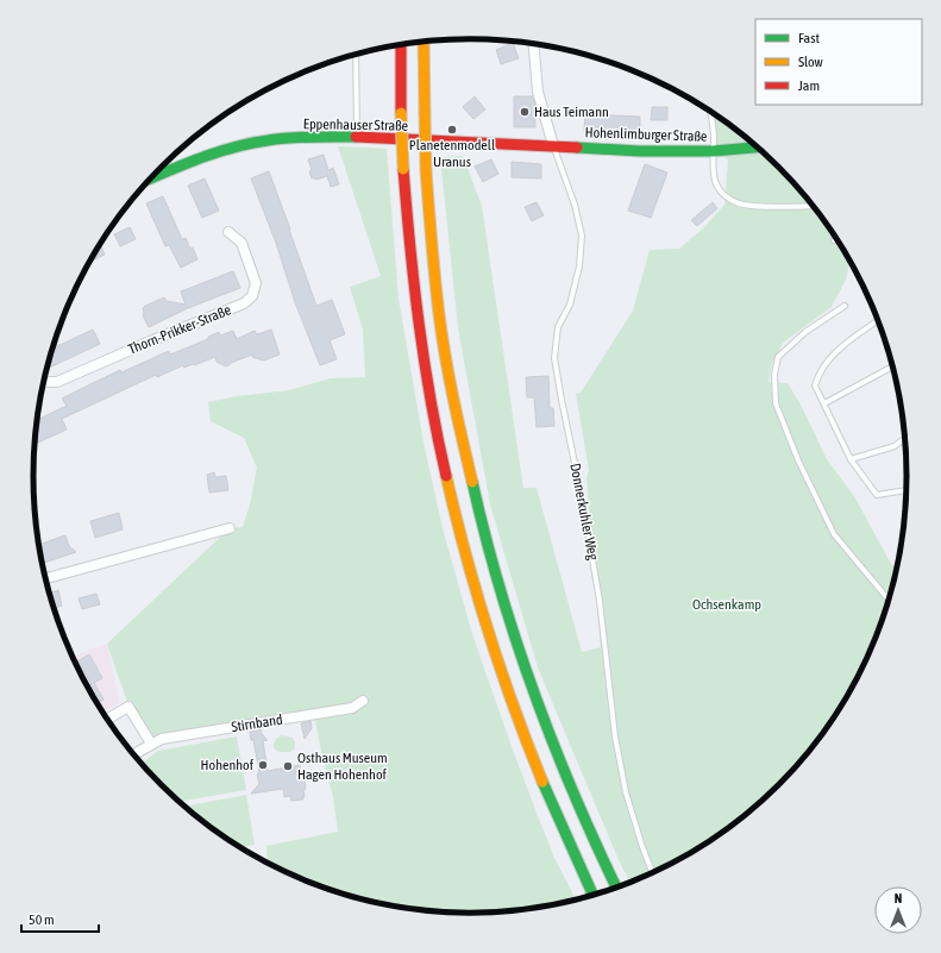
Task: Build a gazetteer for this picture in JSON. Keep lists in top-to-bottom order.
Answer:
{
  "streets": {
    "main road": ["Eppenhauser Straße", "Hohenlimburger Straße"],
    "street": ["Thorn-Prikker-Straße", "Stirnband"],
    "lane": ["Donnerkuhler Weg"]
  },
  "crossings": [
    ["Eppenhauser Straße", "Hohenlimburger Straße"],
    ["Eppenhauser Straße", "Donnerkuhler Weg"],
    ["Hohenlimburger Straße", "Donnerkuhler Weg"]
  ],
  "parks": ["Ochsenkamp"],
  "places": [
    "Haus Teimann",
    "Planetenmodell Uranus",
    "Hohenhof",
    "Osthaus Museum Hagen Hohenhof"
  ],
  "legend": ["Fast", "Slow", "Jam"],
  "scale_bar": "50 m",
  "north": "top"
}
